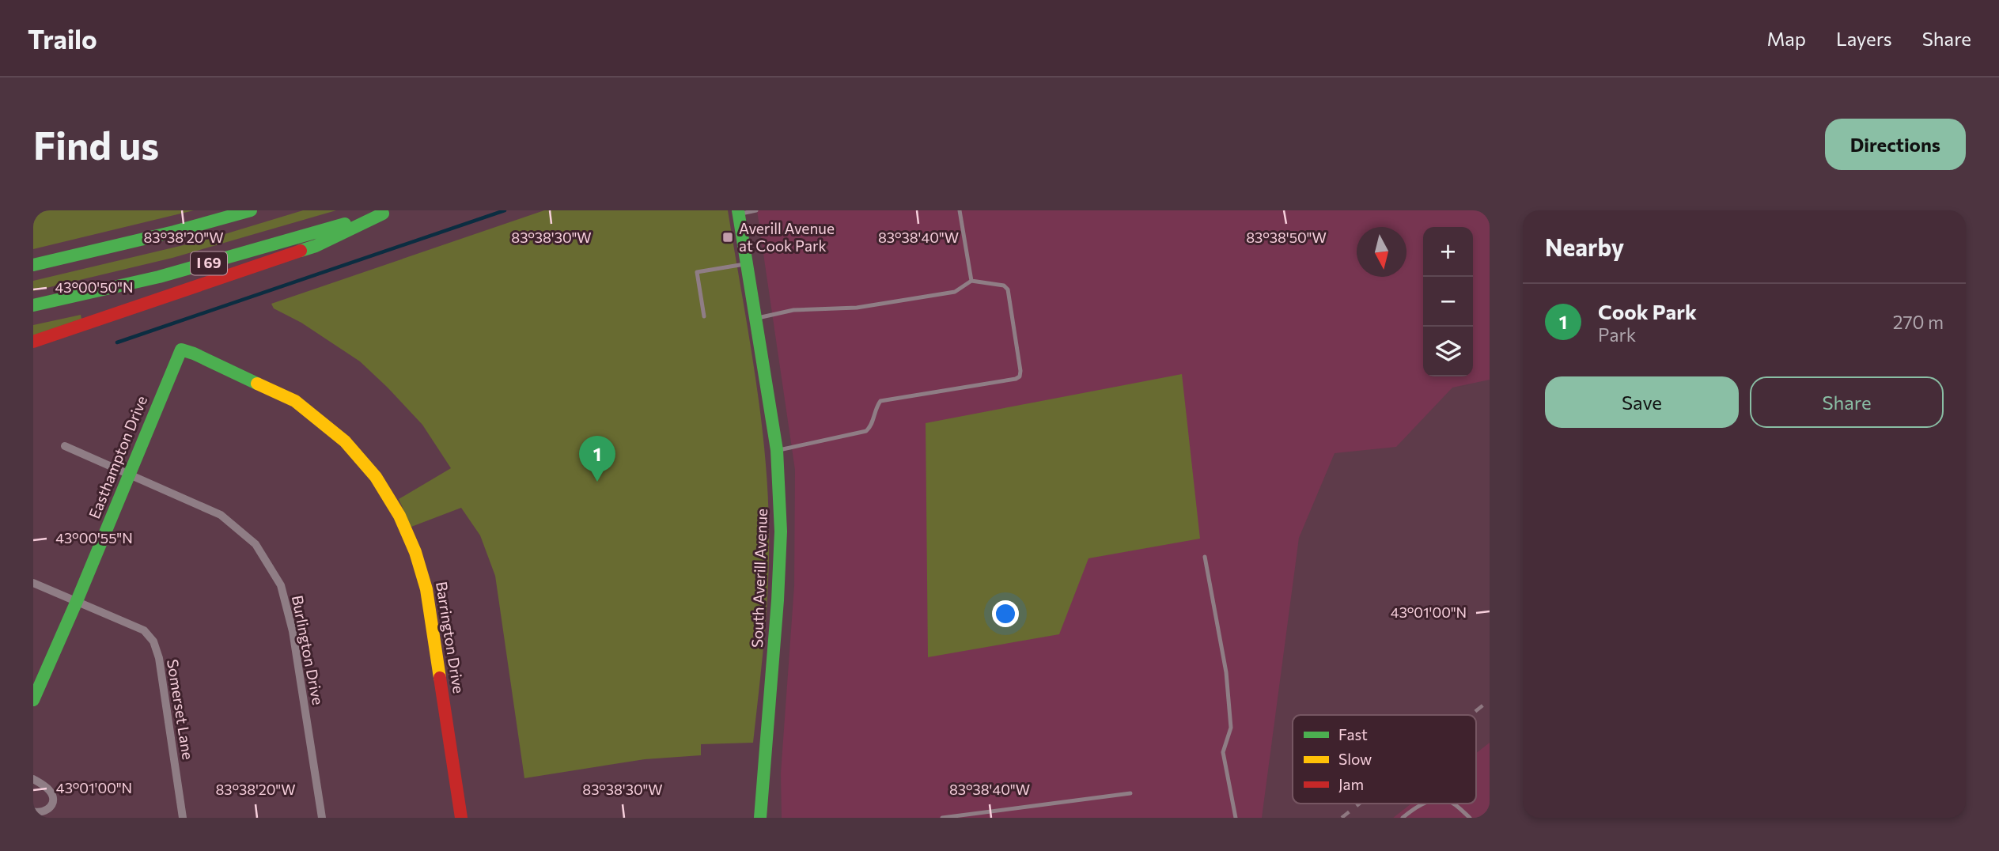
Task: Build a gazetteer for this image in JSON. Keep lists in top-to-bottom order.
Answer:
{
  "streets": {
    "main road": [
      "I 69",
      "Easthampton Drive",
      "South Averill Avenue",
      "Barrington Drive"
    ],
    "street": ["Burlington Drive", "Somerset Lane"]
  },
  "crossings": [
    ["Easthampton Drive", "Barrington Drive"],
    ["Easthampton Drive", "Burlington Drive"],
    ["Easthampton Drive", "Somerset Lane"]
  ],
  "places": {
    "transit": ["Averill Avenue at Cook Park"]
  },
  "legend": ["Fast", "Slow", "Jam"],
  "north": "bottom",
  "page": {
    "header": "Trailo",
    "nav": ["Map", "Layers", "Share"],
    "buttons": [
      "Directions",
      ["Save", "Share"]
    ],
    "title": "Find us",
    "heading": "Nearby",
    "map_buttons": ["+", "−"],
    "list": [
      {
        "mark": "1",
        "name": "Cook Park",
        "note": "Park",
        "value": "270 m"
      }
    ],
    "pins": "1"
  },
  "coordinates": [
    "83°38'20\"W",
    "83°38'30\"W",
    "83°38'40\"W",
    "83°38'50\"W",
    "43°00'50\"N",
    "43°00'55\"N",
    "43°01'00\"N"
  ]
}
